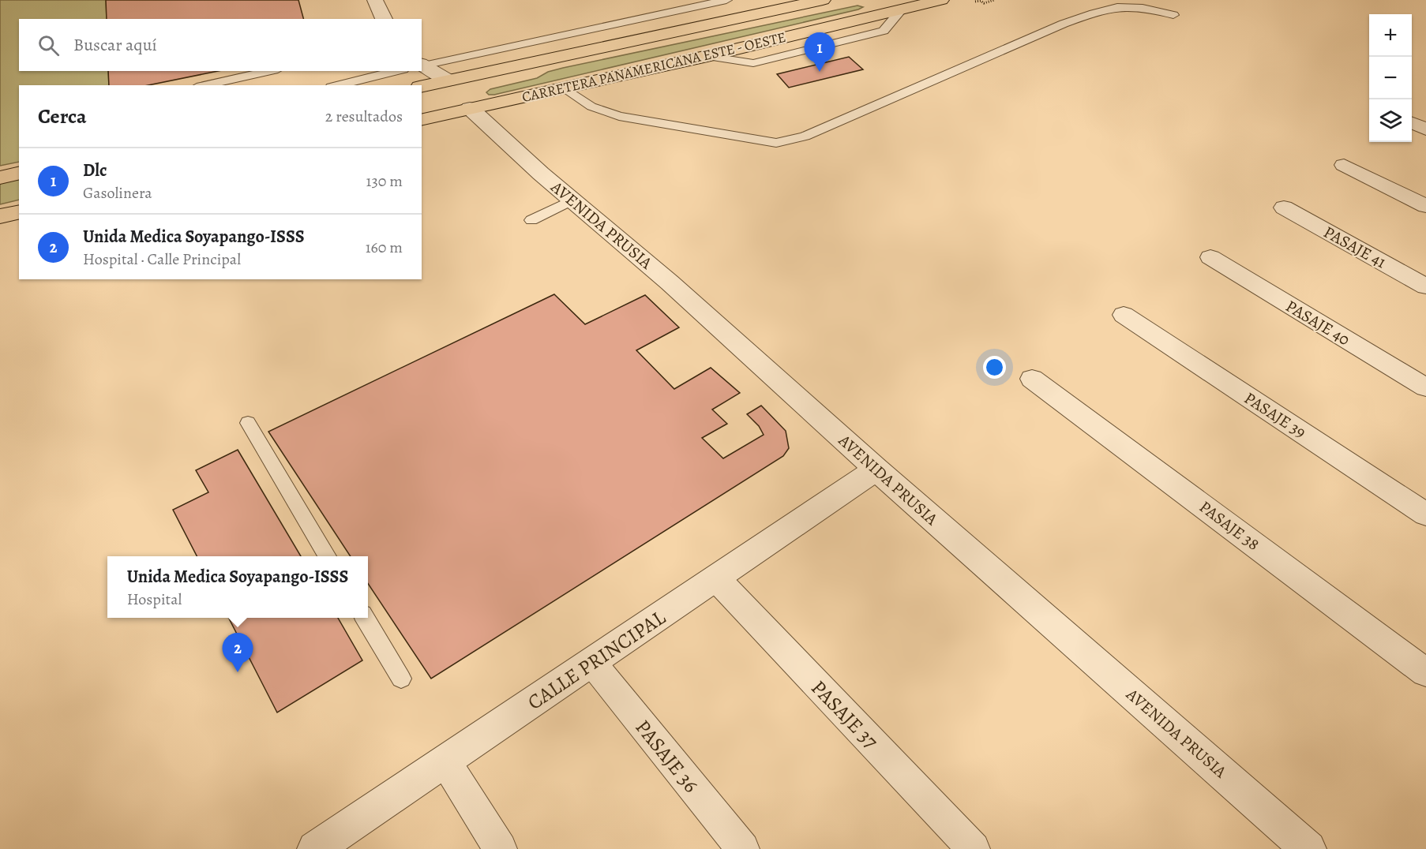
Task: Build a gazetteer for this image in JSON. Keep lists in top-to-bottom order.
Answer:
{
  "streets": {
    "highway": ["CARRETERA PANAMERICANA ESTE - OESTE"],
    "street": [
      "AVENIDA PRUSIA",
      "PASAJE 41",
      "PASAJE 40",
      "PASAJE 39",
      "PASAJE 38",
      "CALLE PRINCIPAL",
      "PASAJE 37",
      "PASAJE 36"
    ]
  },
  "crossings": [
    ["CARRETERA PANAMERICANA ESTE - OESTE", "AVENIDA PRUSIA"],
    ["AVENIDA PRUSIA", "CALLE PRINCIPAL"],
    ["CALLE PRINCIPAL", "PASAJE 37"],
    ["CALLE PRINCIPAL", "PASAJE 36"]
  ],
  "page": {
    "map_buttons": ["+", "−"],
    "search": "Buscar aquí",
    "pins": ["1", "2"],
    "heading": ["Cerca", "2 resultados"],
    "list": [
      {
        "mark": "1",
        "name": "Dlc",
        "note": "Gasolinera",
        "value": "130 m"
      },
      {
        "mark": "2",
        "name": "Unida Medica Soyapango-ISSS",
        "note": "Hospital · Calle Principal",
        "value": "160 m"
      }
    ],
    "popup": ["Unida Medica Soyapango-ISSS", "Hospital"]
  }
}
